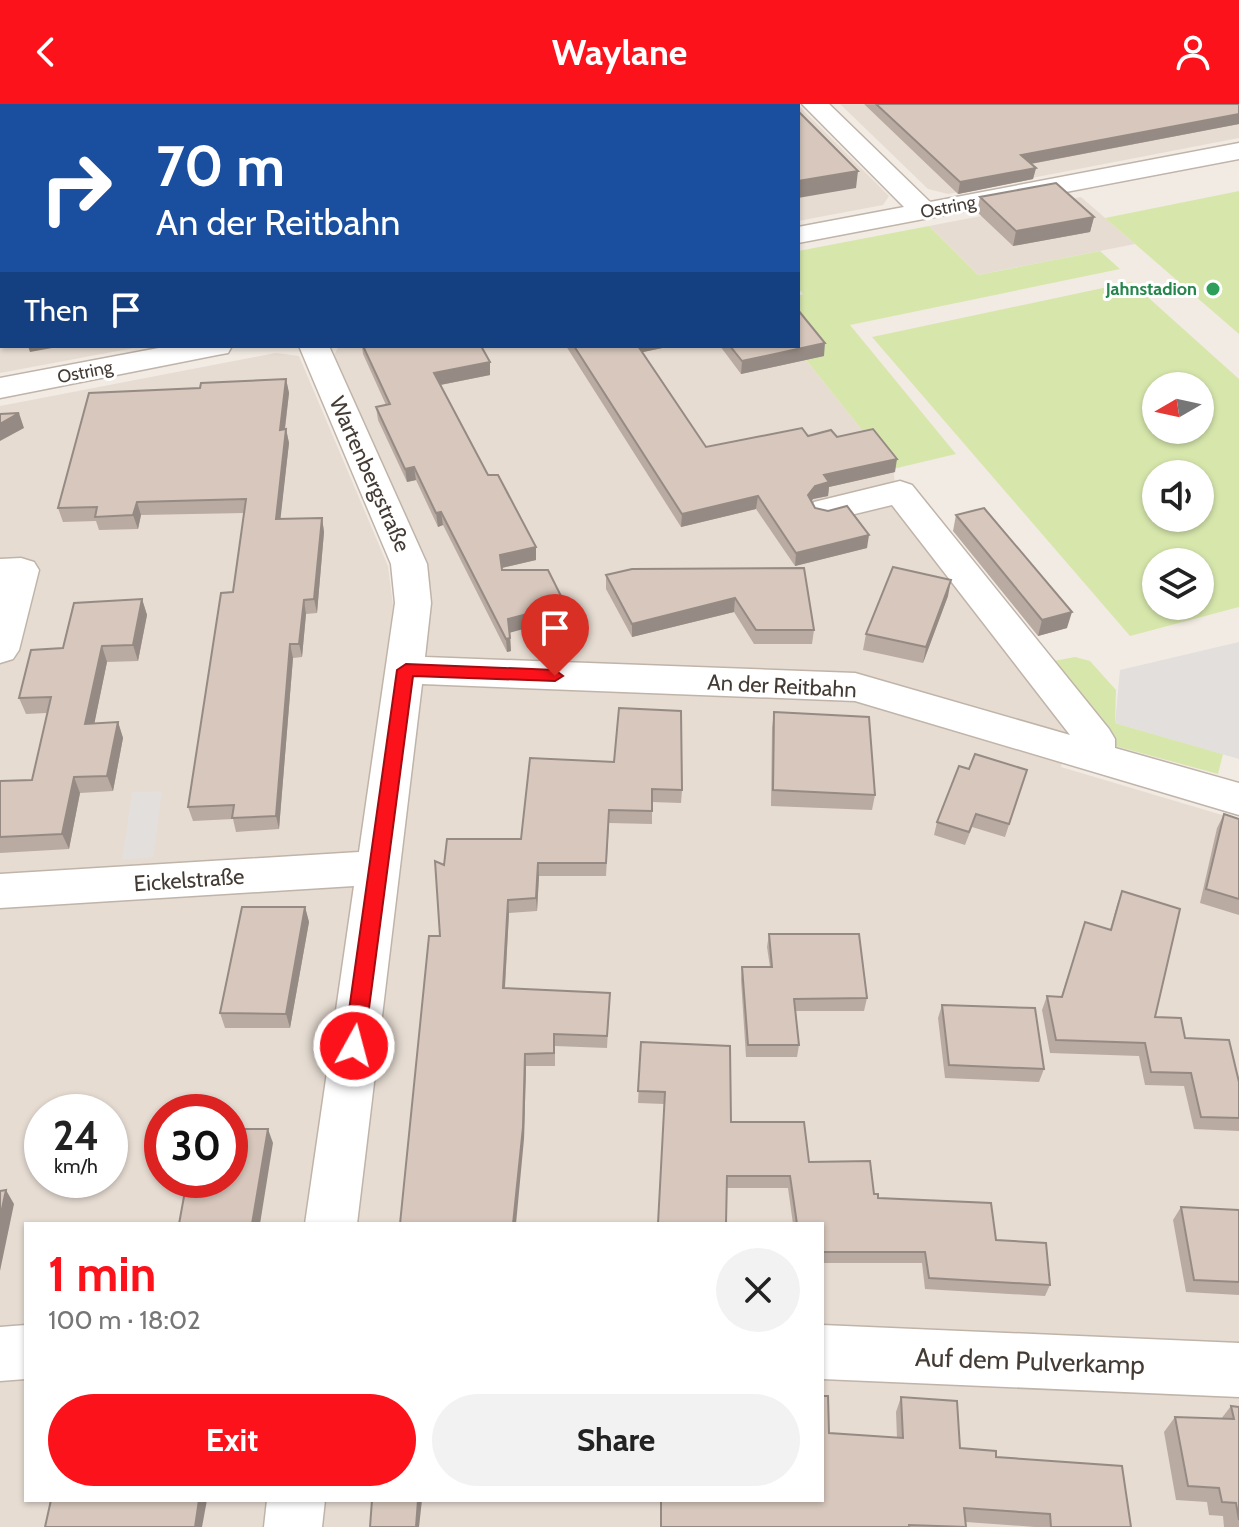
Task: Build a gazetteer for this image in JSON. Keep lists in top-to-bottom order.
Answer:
{
  "streets": {
    "street": [
      "Ostring",
      "Wartenbergstraße",
      "An der Reitbahn",
      "Eickelstraße",
      "Auf dem Pulverkamp"
    ]
  },
  "crossings": [
    ["Wartenbergstraße", "An der Reitbahn"],
    ["Wartenbergstraße", "Eickelstraße"]
  ],
  "places": ["Jahnstadion"],
  "north": "left",
  "page": {
    "header": "Waylane",
    "turn": ["70 m", "An der Reitbahn"],
    "then": "Then",
    "speed": "24 km/h",
    "limit": "30",
    "heading": ["1 min", "100 m · 18:02"],
    "buttons": ["Exit", "Share"]
  }
}
